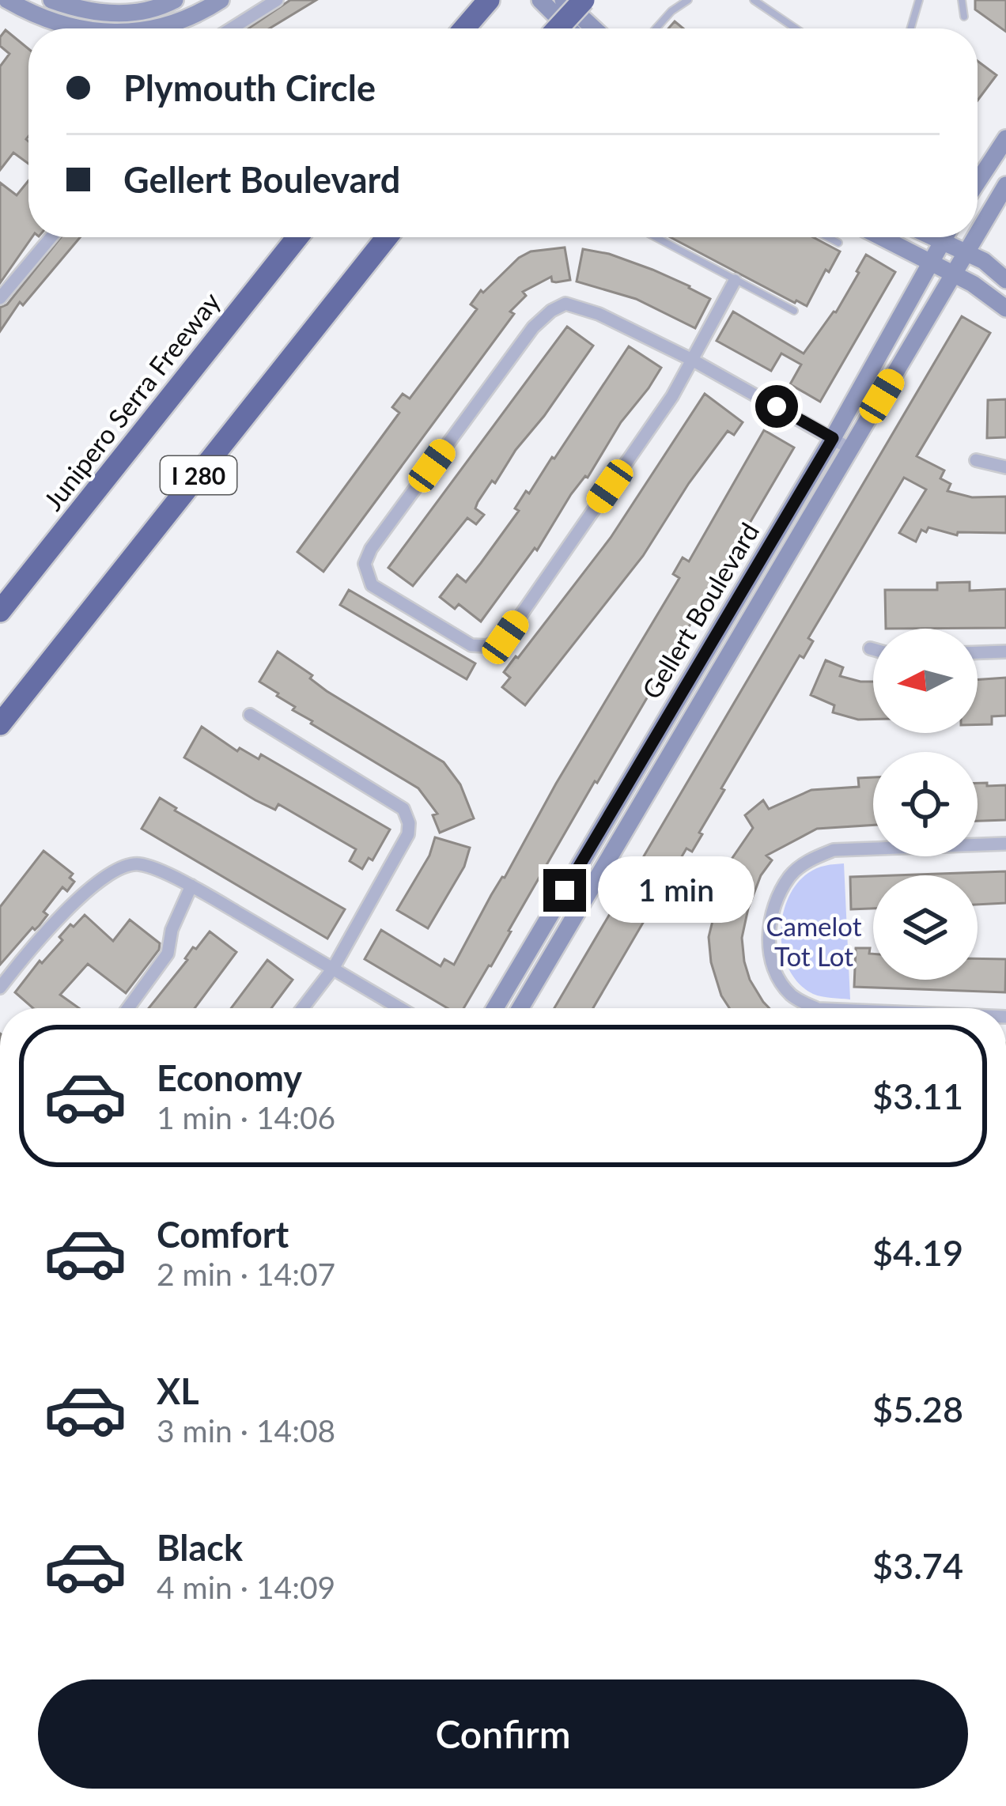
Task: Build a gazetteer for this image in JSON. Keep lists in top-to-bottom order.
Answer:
{
  "streets": {
    "highway": ["Junipero Serra Freeway", "I 280"],
    "main road": ["Gellert Boulevard"]
  },
  "parks": ["Camelot Tot Lot"],
  "north": "left",
  "page": {
    "banner": ["Plymouth Circle", "Gellert Boulevard"],
    "bubble": "1 min",
    "list": [
      {
        "name": "Economy",
        "note": "1 min · 14:06",
        "value": "$3.11"
      },
      {
        "name": "Comfort",
        "note": "2 min · 14:07",
        "value": "$4.19"
      },
      {
        "name": "XL",
        "note": "3 min · 14:08",
        "value": "$5.28"
      },
      {
        "name": "Black",
        "note": "4 min · 14:09",
        "value": "$3.74"
      }
    ],
    "buttons": "Confirm"
  }
}
